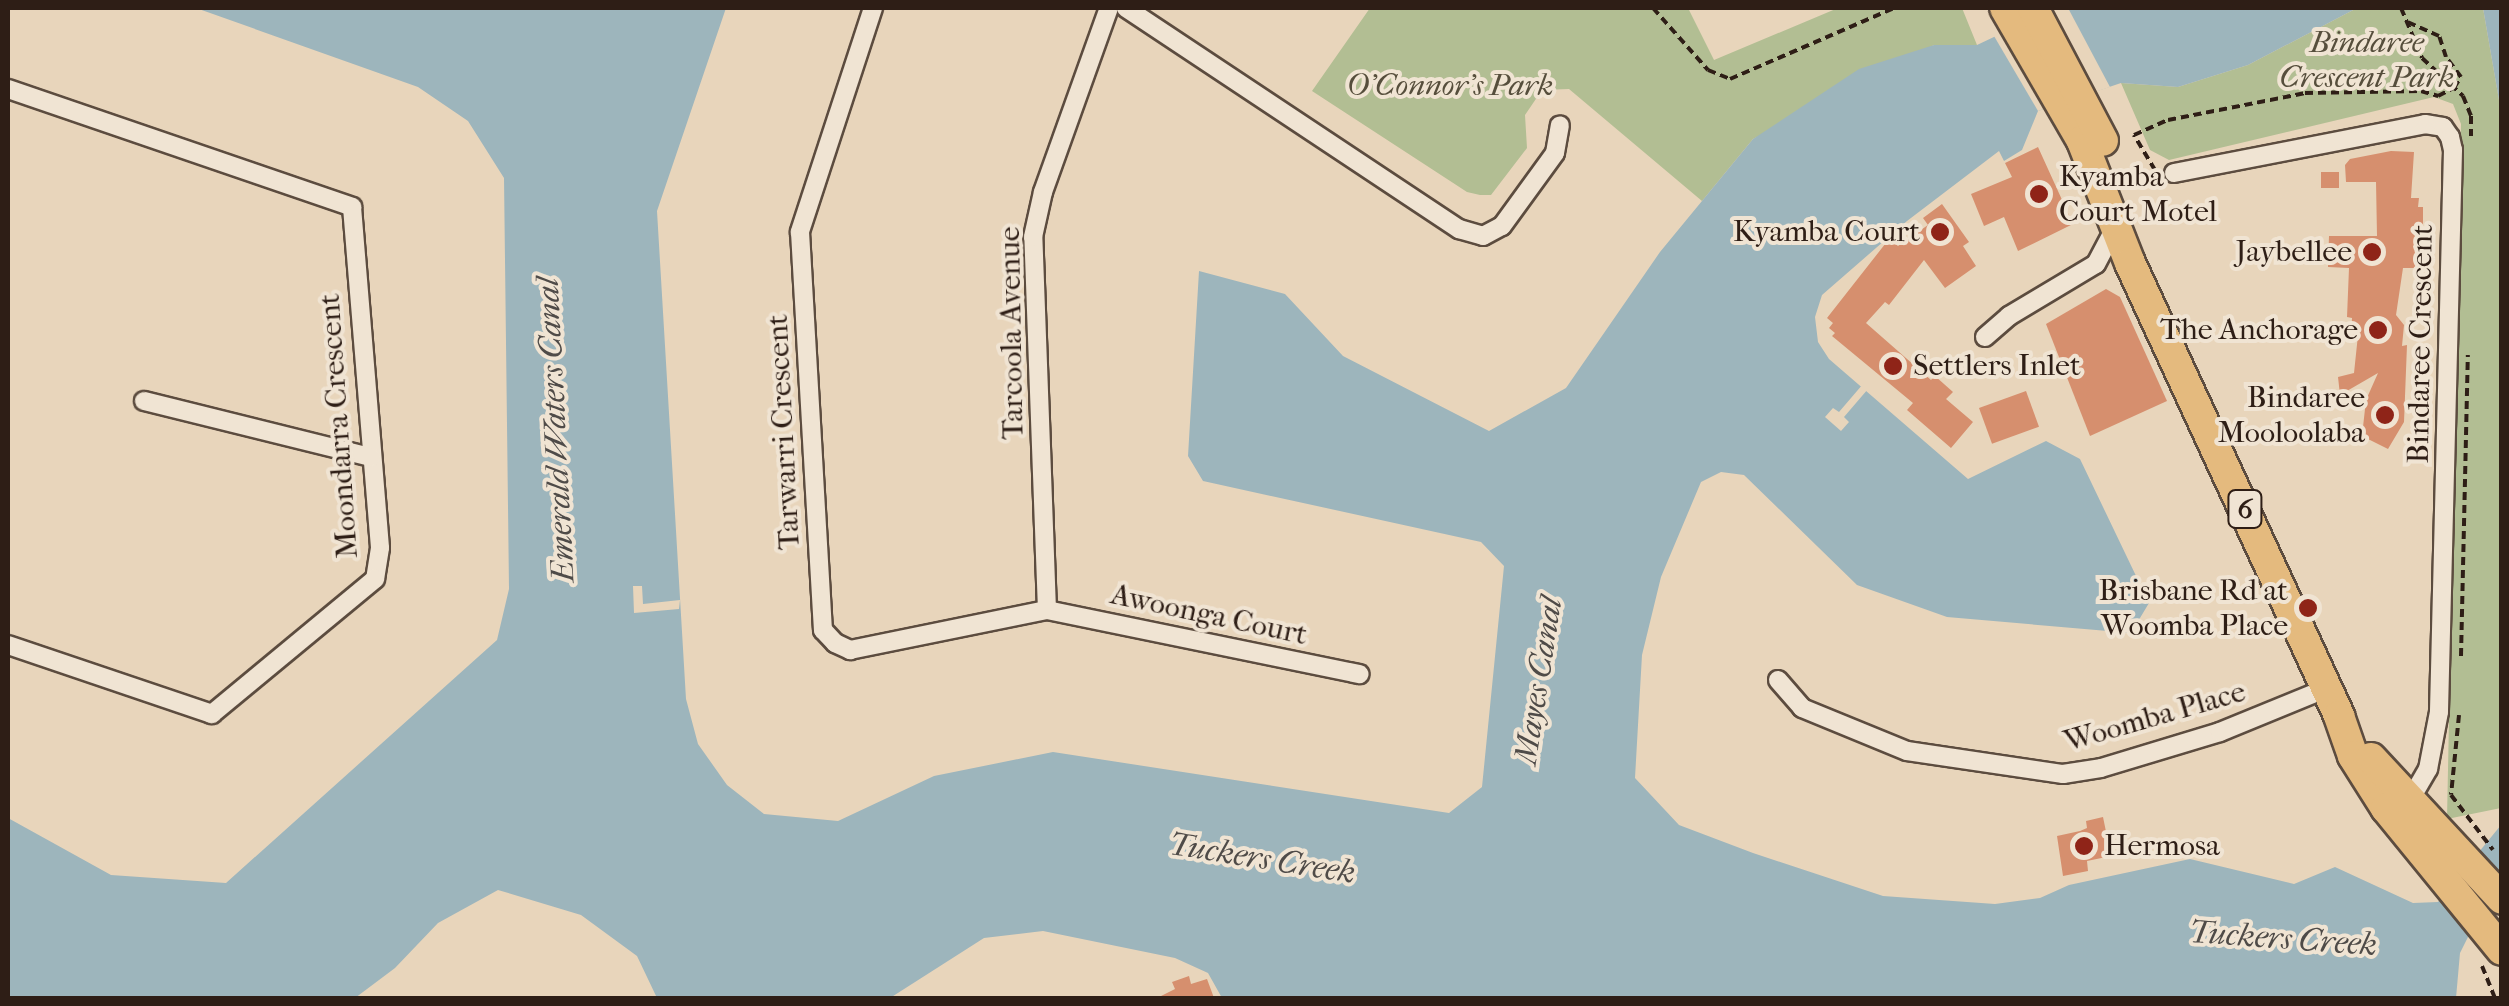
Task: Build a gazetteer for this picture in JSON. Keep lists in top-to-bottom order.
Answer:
{
  "streets": {
    "main road": ["6"],
    "street": [
      "Tarcoola Avenue",
      "Bindaree Crescent",
      "Moondarra Crescent",
      "Tarwarri Crescent",
      "Awoonga Court",
      "Woomba Place"
    ]
  },
  "crossings": [
    ["Tarcoola Avenue", "Tarwarri Crescent"],
    ["Tarcoola Avenue", "Awoonga Court"],
    ["Bindaree Crescent", "6"],
    ["Tarwarri Crescent", "Awoonga Court"],
    ["6", "Woomba Place"]
  ],
  "water": ["Emerald Waters Canal", "Mayes Canal", "Tuckers Creek"],
  "parks": ["Bindaree Crescent Park", "O'Connor's Park"],
  "places": [
    "Kyamba Court Motel",
    "Kyamba Court",
    "Jaybellee",
    "The Anchorage",
    "Settlers Inlet",
    "Bindaree Mooloolaba",
    "Brisbane Rd at Woomba Place",
    "Hermosa"
  ]
}
